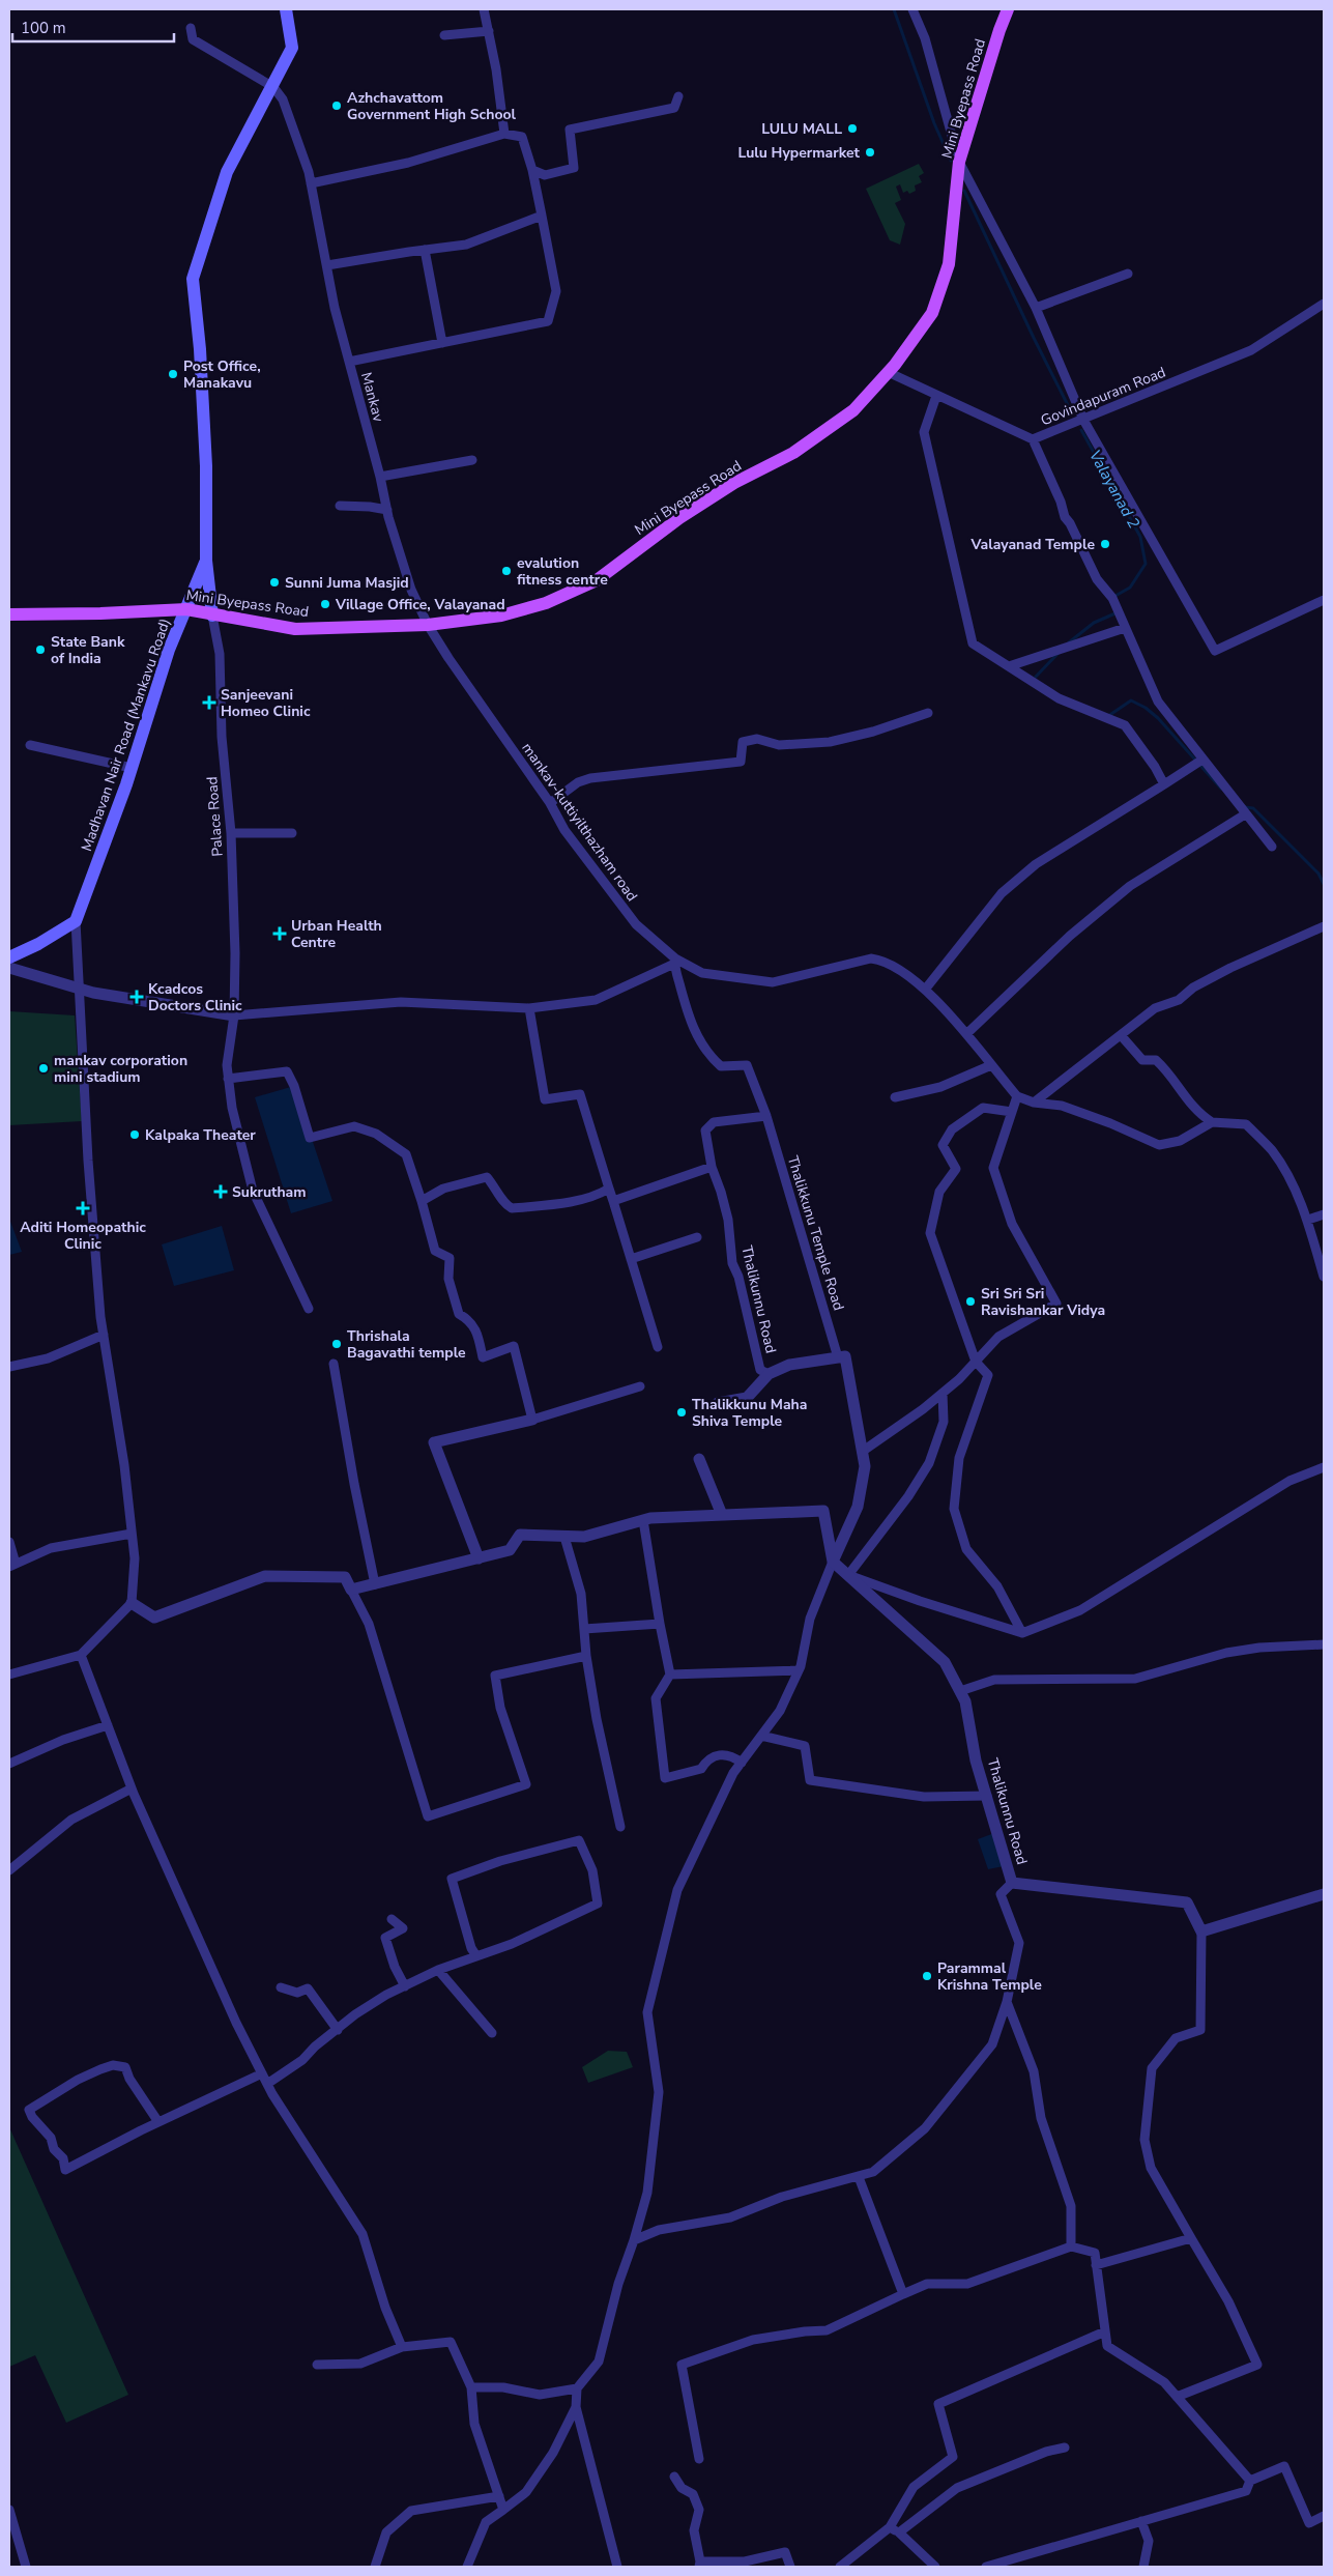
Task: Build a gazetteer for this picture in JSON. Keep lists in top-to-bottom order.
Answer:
{
  "streets": {
    "main road": ["Mini Byepass Road", "Madhavan Nair Road (Mankavu Road)"],
    "street": [
      "Govindapuram Road",
      "Mankav",
      "Palace Road",
      "mankav-kuttiyilthazham road",
      "Thalikkunu Temple Road",
      "Thalikunnu Road"
    ]
  },
  "crossings": [
    ["Mini Byepass Road", "Govindapuram Road"],
    ["Mini Byepass Road", "Mankav"],
    ["Mini Byepass Road", "Madhavan Nair Road (Mankavu Road)"],
    ["Mini Byepass Road", "Palace Road"],
    ["Mini Byepass Road", "mankav-kuttiyilthazham road"],
    ["Mankav", "Madhavan Nair Road (Mankavu Road)"],
    ["Mankav", "mankav-kuttiyilthazham road"],
    ["Madhavan Nair Road (Mankavu Road)", "Palace Road"],
    ["Thalikkunu Temple Road", "Thalikunnu Road"]
  ],
  "water": ["Valayanad 2"],
  "places": {
    "other": [
      "Azhchavattom Government High School",
      "LULU MALL",
      "Lulu Hypermarket",
      "Post Office, Manakavu",
      "Valayanad Temple",
      "evalution fitness centre",
      "Sunni Juma Masjid",
      "Village Office, Valayanad",
      "State Bank of India",
      "mankav corporation mini stadium",
      "Kalpaka Theater",
      "Sri Sri Sri Ravishankar Vidya",
      "Thrishala Bagavathi temple",
      "Thalikkunu Maha Shiva Temple",
      "Parammal Krishna Temple"
    ],
    "health": [
      "Sanjeevani Homeo Clinic",
      "Urban Health Centre",
      "Kcadcos Doctors Clinic",
      "Sukrutham",
      "Aditi Homeopathic Clinic"
    ]
  },
  "scale_bar": "100 m"
}
